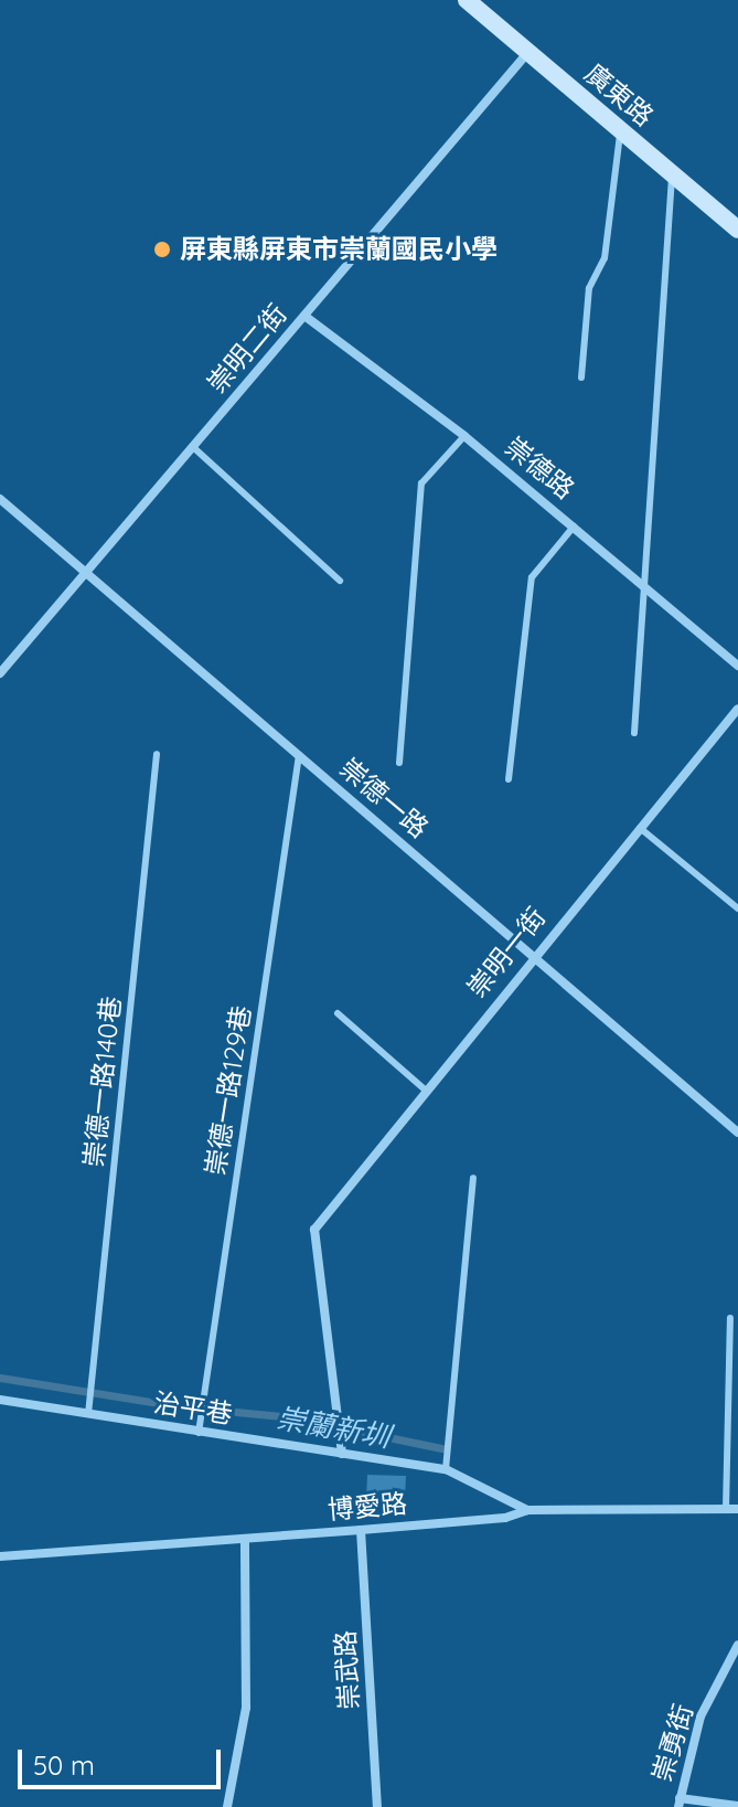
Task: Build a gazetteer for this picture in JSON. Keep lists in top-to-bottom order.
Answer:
{
  "streets": {
    "street": [
      "廣東路",
      "崇明二街",
      "崇德路",
      "崇德一路",
      "崇明一街",
      "治平巷",
      "博愛路",
      "崇武路",
      "崇勇街"
    ],
    "lane": ["崇德一路140巷", "崇德一路129巷"]
  },
  "crossings": [
    ["廣東路", "崇明二街"],
    ["崇明二街", "崇德路"],
    ["崇明二街", "崇德一路"],
    ["崇德一路", "崇明一街"],
    ["崇德一路", "崇德一路129巷"],
    ["崇明一街", "治平巷"],
    ["崇德一路140巷", "治平巷"],
    ["崇德一路129巷", "治平巷"],
    ["治平巷", "博愛路"],
    ["博愛路", "崇武路"]
  ],
  "water": ["崇蘭新圳"],
  "places": ["屏東縣屏東市崇蘭國民小學"],
  "scale_bar": "50 m"
}
